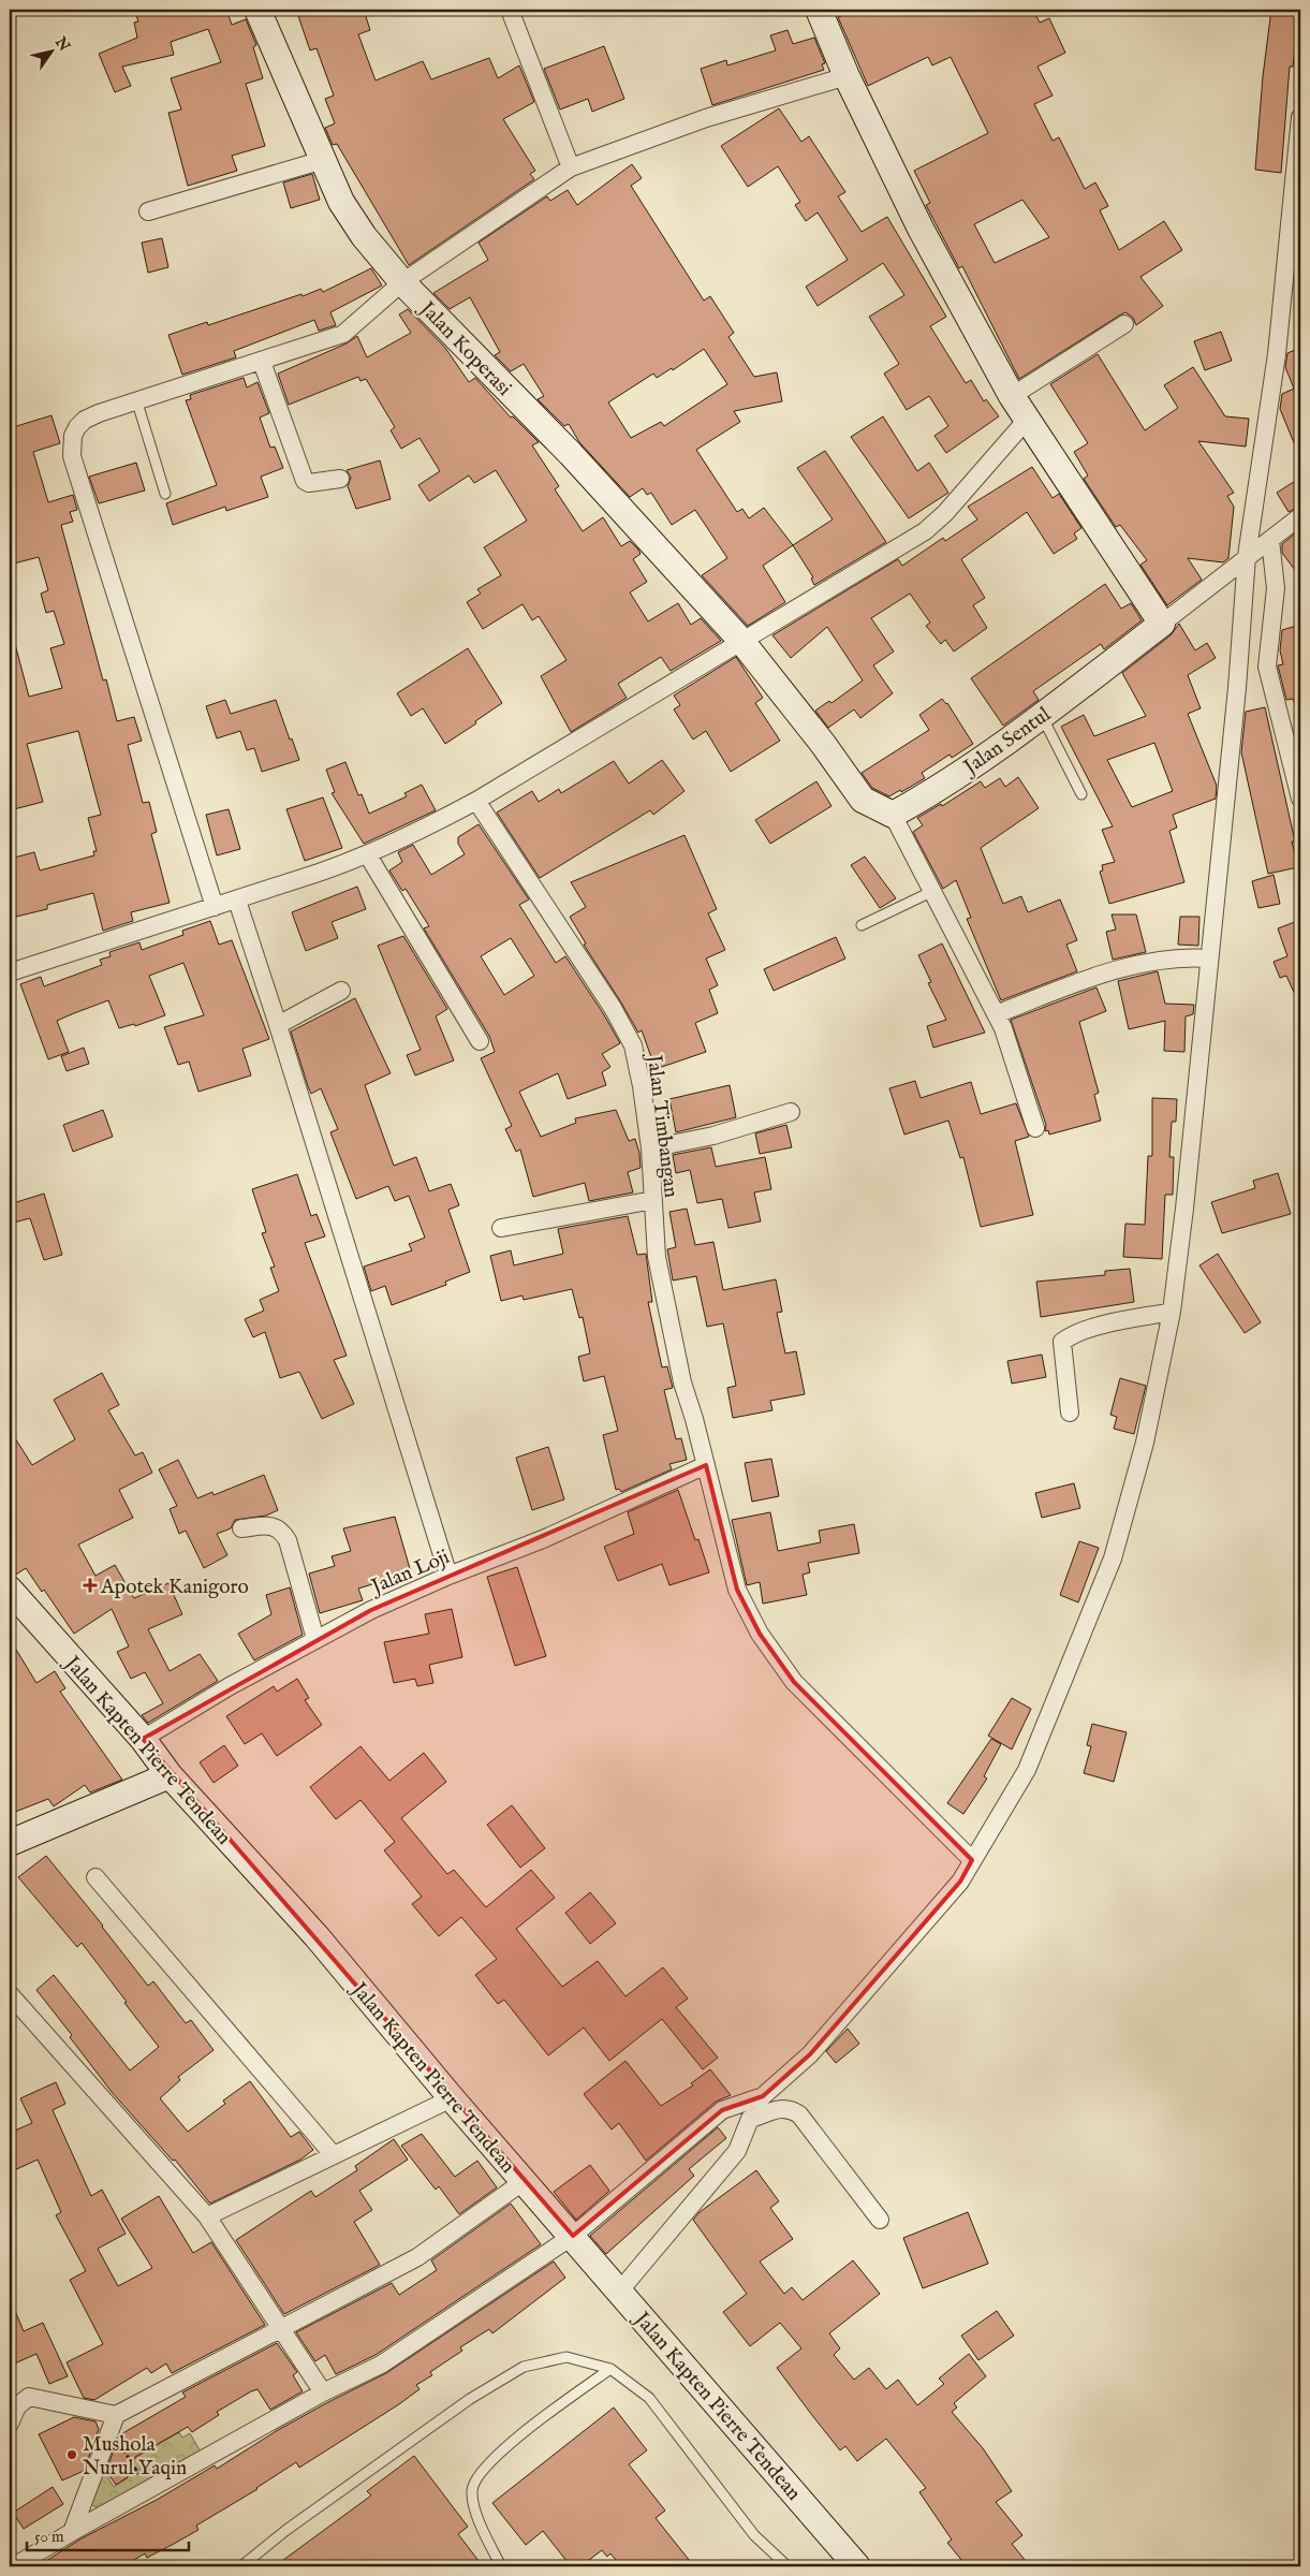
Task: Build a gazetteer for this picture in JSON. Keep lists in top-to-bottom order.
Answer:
{
  "streets": {
    "street": [
      "Jalan Koperasi",
      "Jalan Sentul",
      "Jalan Timbangan",
      "Jalan Loji",
      "Jalan Kapten Pierre Tendean"
    ]
  },
  "crossings": [
    ["Jalan Timbangan", "Jalan Loji"],
    ["Jalan Loji", "Jalan Kapten Pierre Tendean"]
  ],
  "places": {
    "health": ["Apotek Kanigoro"],
    "other": ["Mushola Nurul Yaqin"]
  },
  "scale_bar": "50 m",
  "north": "top right"
}
